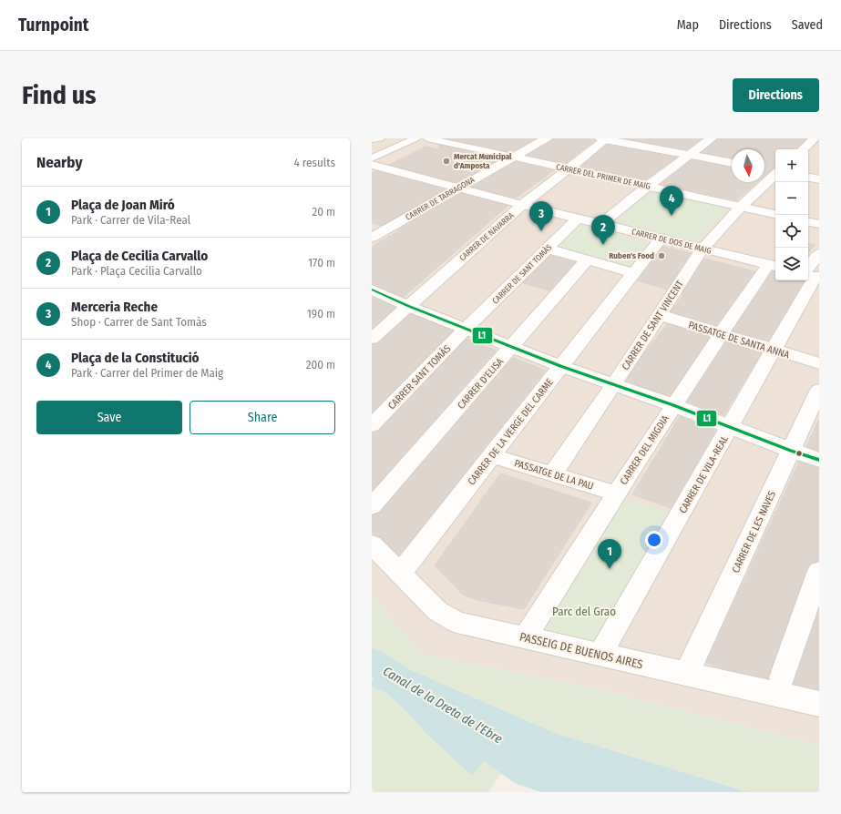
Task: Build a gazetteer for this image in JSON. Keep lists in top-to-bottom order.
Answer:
{
  "streets": {
    "street": [
      "CARRER DEL PRIMER DE MAIG",
      "CARRER DE TARRAGONA",
      "CARRER DE NAVARRA",
      "CARRER DE DOS DE MAIG",
      "CARRER DE SANT TOMÀS",
      "CARRER DE SANT VINCENT",
      "PASSATGE DE SANTA ANNA",
      "CARRER SANT TOMÀS",
      "CARRER D'ELISA",
      "CARRER DE LA VERGE DEL CARME",
      "CARRER DEL MIGDIA",
      "PASSATGE DE LA PAU",
      "CARRER DE VILA-REAL",
      "CARRER DE LES NAVES",
      "PASSEIG DE BUENOS AIRES"
    ]
  },
  "crossings": [
    ["CARRER DEL PRIMER DE MAIG", "CARRER DE TARRAGONA"],
    ["CARRER DEL PRIMER DE MAIG", "CARRER DE NAVARRA"],
    ["CARRER DEL PRIMER DE MAIG", "CARRER DE SANT VINCENT"],
    ["CARRER DE TARRAGONA", "CARRER DE DOS DE MAIG"],
    ["CARRER DE NAVARRA", "CARRER DE DOS DE MAIG"],
    ["CARRER DE DOS DE MAIG", "CARRER DE SANT TOMÀS"],
    ["CARRER DE DOS DE MAIG", "CARRER DE SANT VINCENT"],
    ["CARRER DE DOS DE MAIG", "CARRER DE LA VERGE DEL CARME"],
    ["CARRER DE DOS DE MAIG", "CARRER DEL MIGDIA"],
    ["CARRER DE SANT TOMÀS", "CARRER SANT TOMÀS"],
    ["CARRER DE SANT VINCENT", "PASSATGE DE SANTA ANNA"],
    ["CARRER DE SANT VINCENT", "PASSATGE DE LA PAU"],
    ["PASSATGE DE SANTA ANNA", "CARRER DEL MIGDIA"],
    ["PASSATGE DE SANTA ANNA", "CARRER DE VILA-REAL"],
    ["CARRER DE LA VERGE DEL CARME", "PASSATGE DE LA PAU"],
    ["CARRER DE LA VERGE DEL CARME", "PASSEIG DE BUENOS AIRES"],
    ["CARRER DEL MIGDIA", "PASSATGE DE LA PAU"],
    ["CARRER DEL MIGDIA", "PASSEIG DE BUENOS AIRES"],
    ["CARRER DE VILA-REAL", "PASSEIG DE BUENOS AIRES"],
    ["CARRER DE LES NAVES", "PASSEIG DE BUENOS AIRES"]
  ],
  "water": ["Canal de la Dreta de l'Ebre"],
  "parks": ["Parc del Grao"],
  "places": ["Mercat Municipal d'Amposta", "Ruben's Food"],
  "lines": ["transit line L1"],
  "north": "bottom",
  "page": {
    "header": "Turnpoint",
    "nav": ["Map", "Directions", "Saved"],
    "buttons": [
      "Directions",
      ["Save", "Share"]
    ],
    "title": "Find us",
    "heading": ["Nearby", "4 results"],
    "map_buttons": ["+", "−"],
    "list": [
      {
        "mark": "1",
        "name": "Plaça de Joan Miró",
        "note": "Park · Carrer de Vila-Real",
        "value": "20 m"
      },
      {
        "mark": "2",
        "name": "Plaça de Cecilia Carvallo",
        "note": "Park · Plaça Cecília Carvallo",
        "value": "170 m"
      },
      {
        "mark": "3",
        "name": "Merceria Reche",
        "note": "Shop · Carrer de Sant Tomàs",
        "value": "190 m"
      },
      {
        "mark": "4",
        "name": "Plaça de la Constitució",
        "note": "Park · Carrer del Primer de Maig",
        "value": "200 m"
      }
    ],
    "pins": [
      "4",
      "3",
      "2",
      "1"
    ]
  }
}
